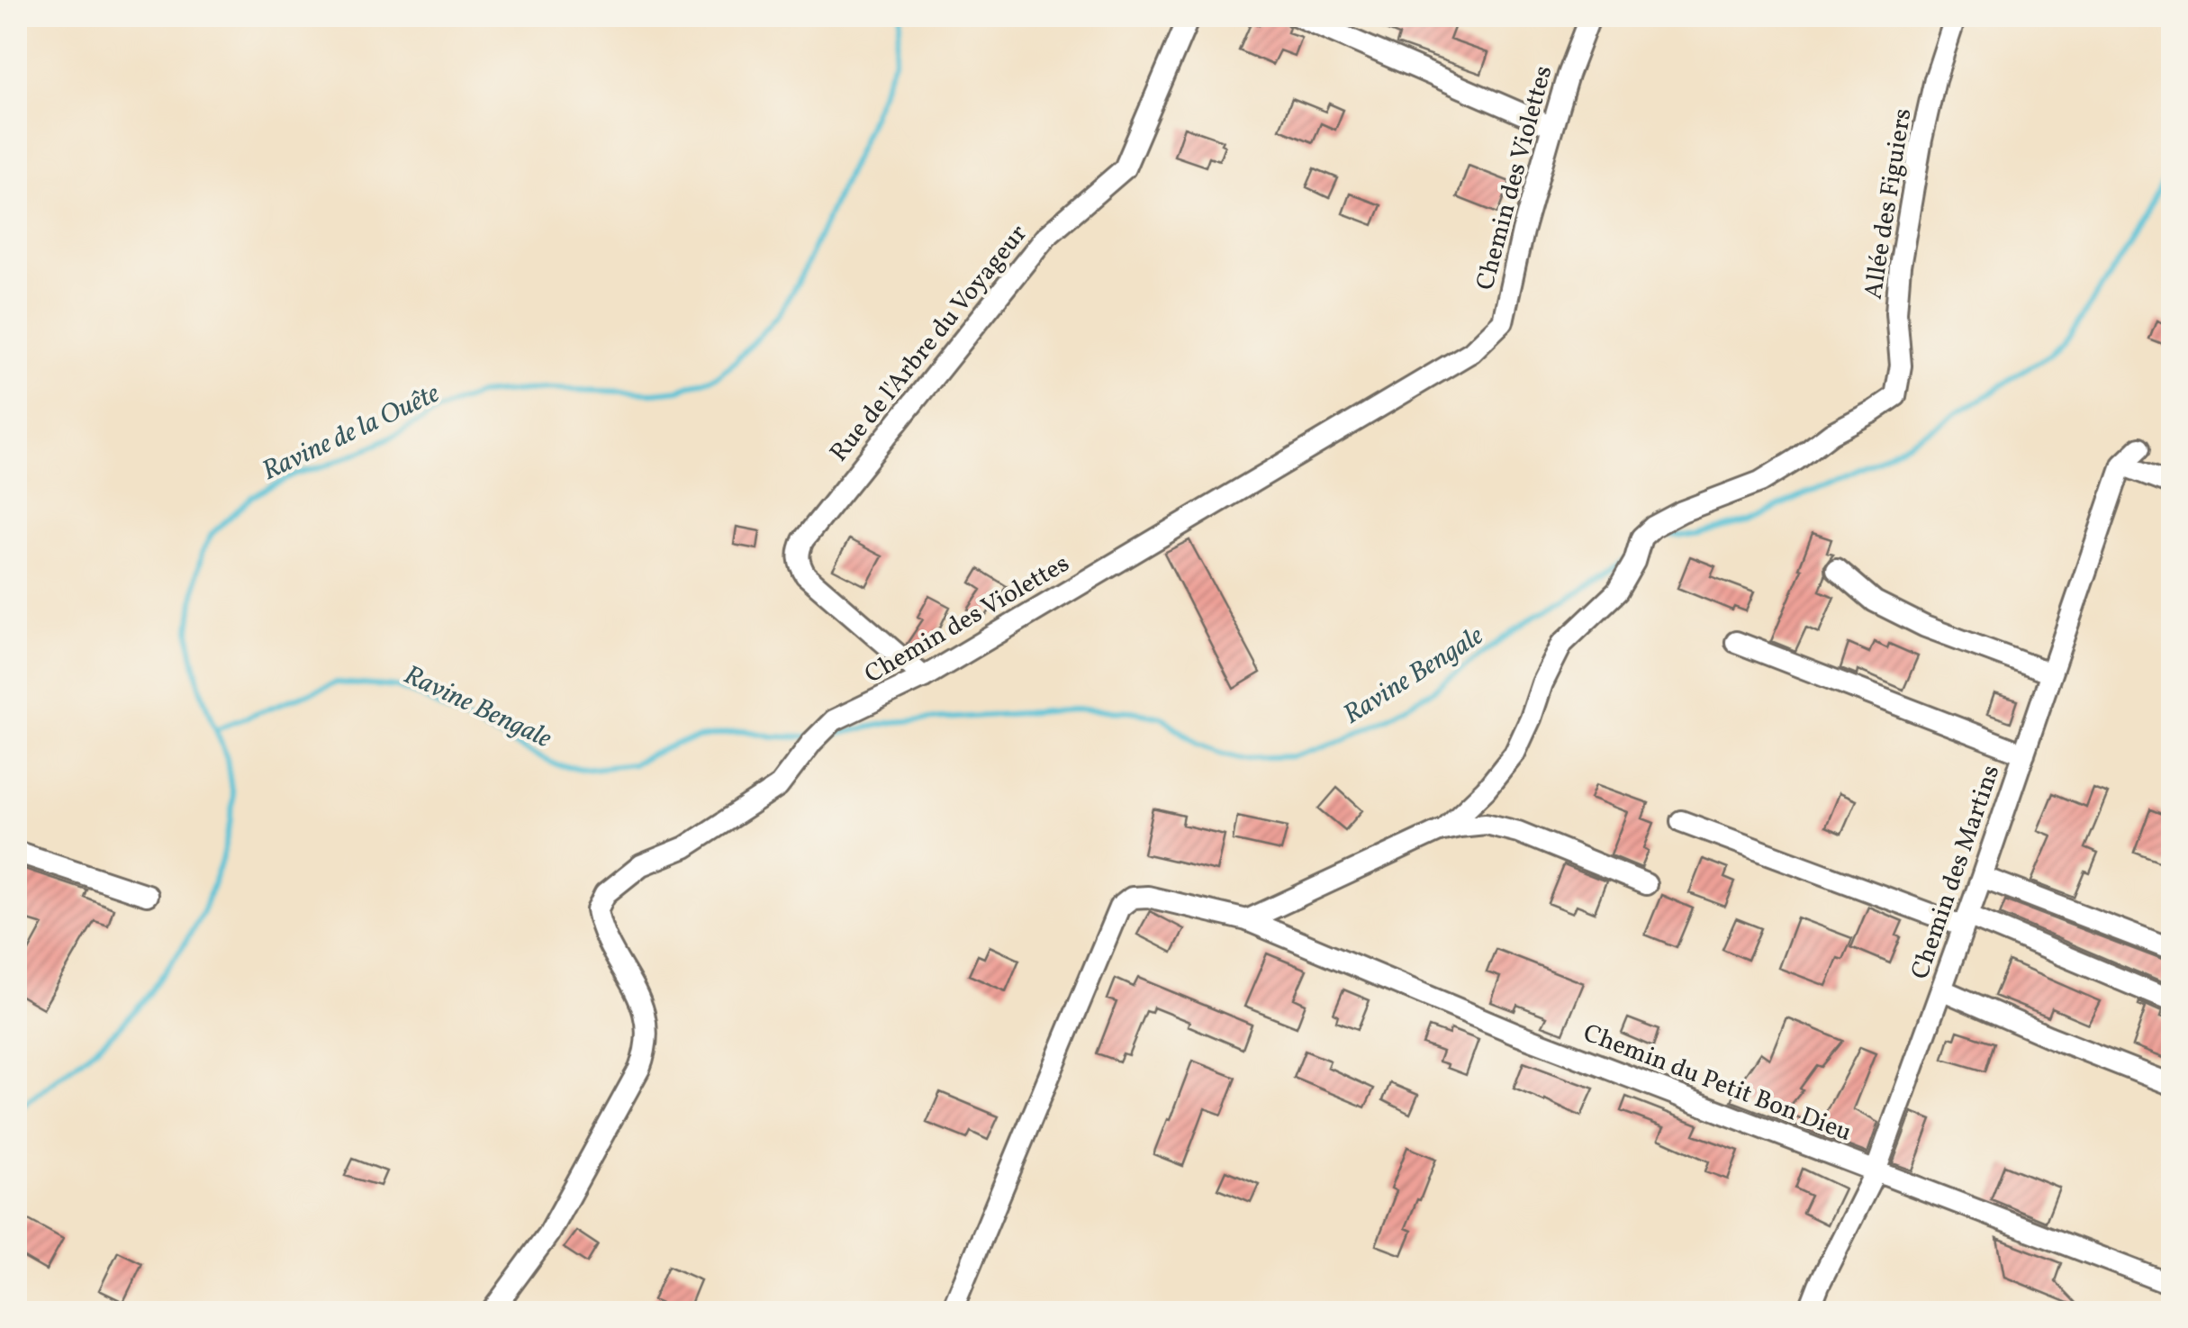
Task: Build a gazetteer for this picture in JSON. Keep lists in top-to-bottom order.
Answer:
{
  "streets": {
    "street": [
      "Chemin des Violettes",
      "Allée des Figuiers",
      "Rue de l'Arbre du Voyageur",
      "Chemin des Martins",
      "Chemin du Petit Bon Dieu"
    ]
  },
  "crossings": [
    ["Chemin des Violettes", "Rue de l'Arbre du Voyageur"],
    ["Chemin des Martins", "Chemin du Petit Bon Dieu"]
  ],
  "water": ["Ravine de la Ouête", "Ravine Bengale"]
}
